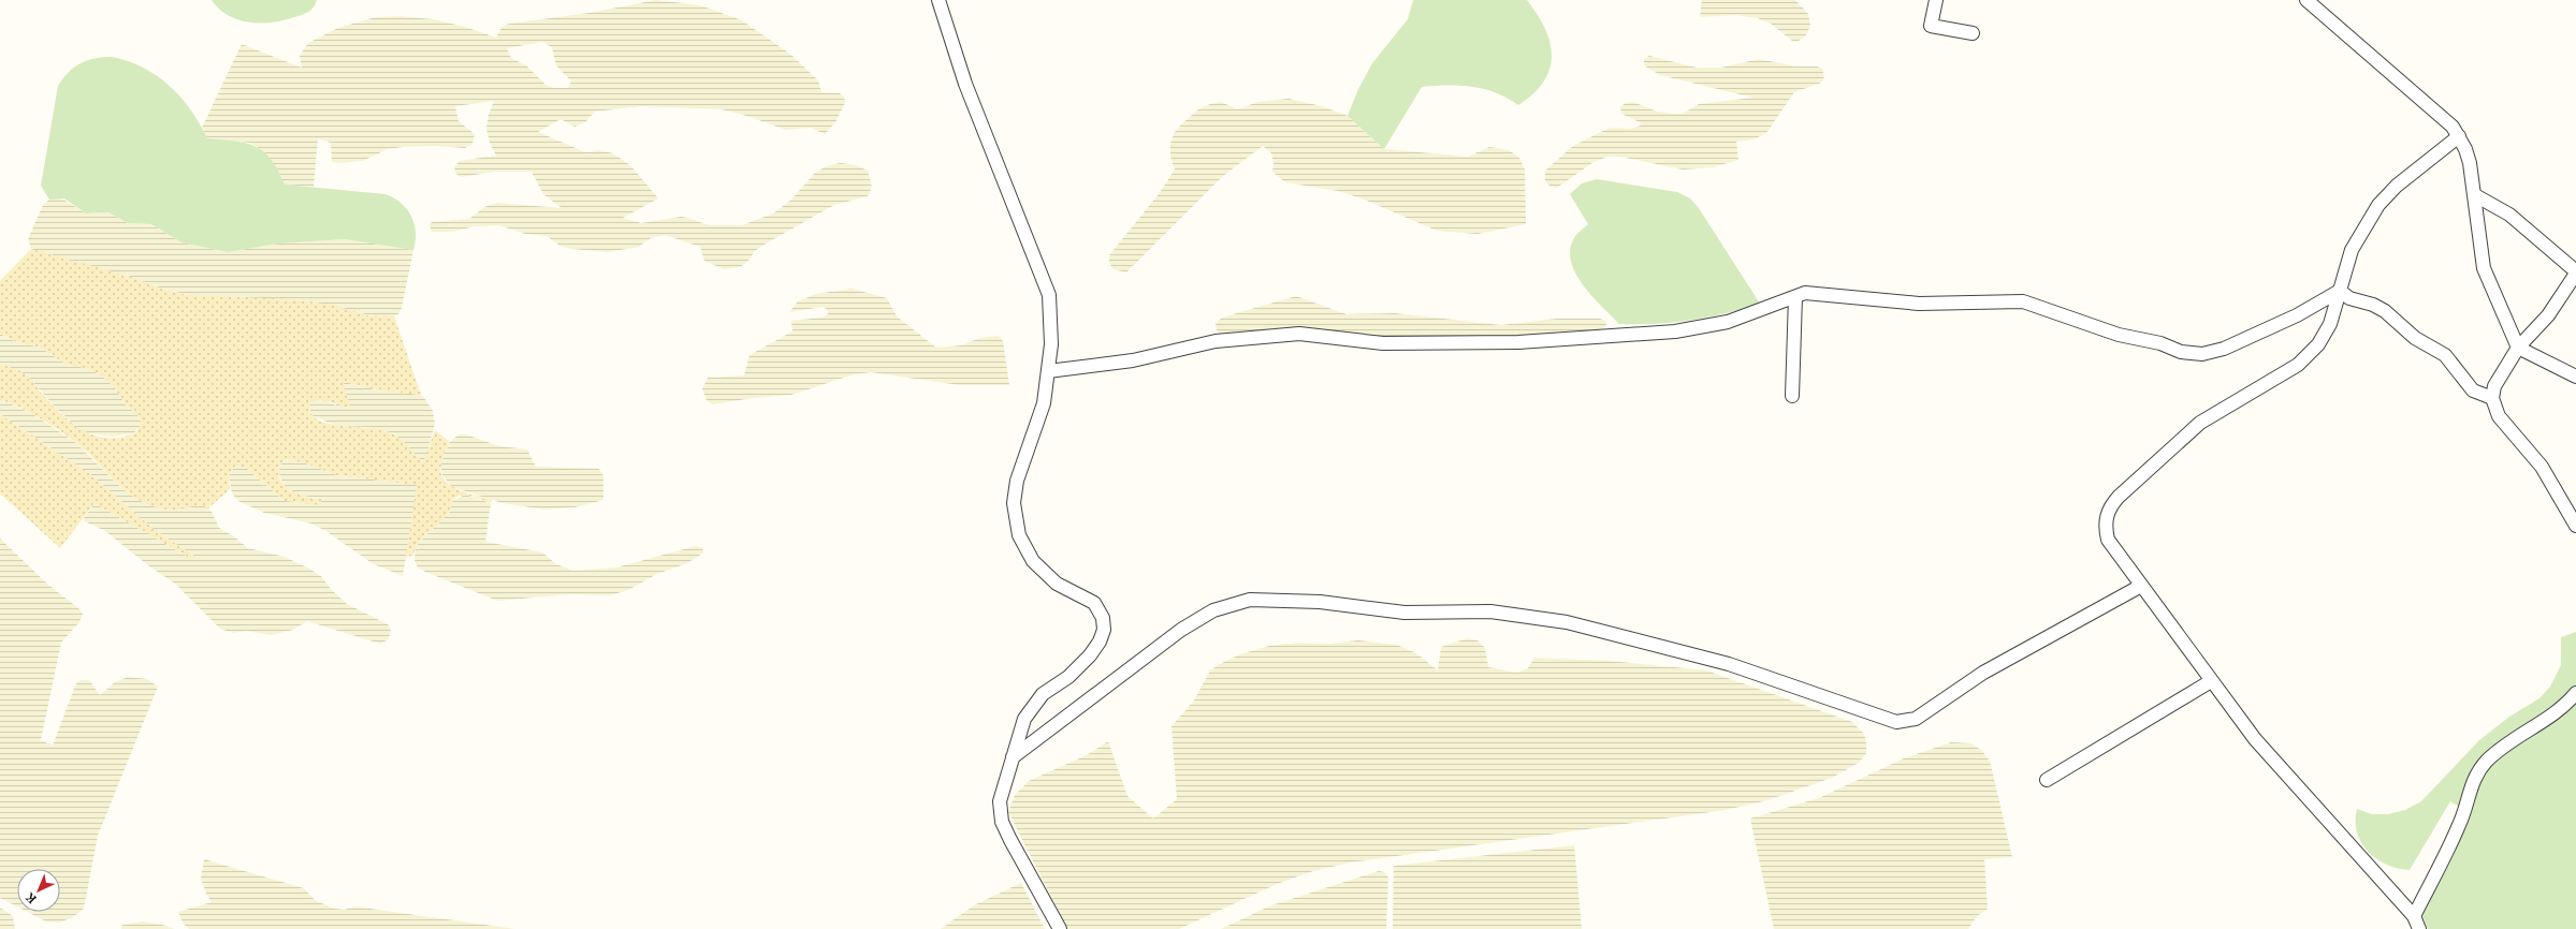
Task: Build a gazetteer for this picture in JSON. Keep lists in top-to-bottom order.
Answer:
{
  "north": "bottom left"
}
